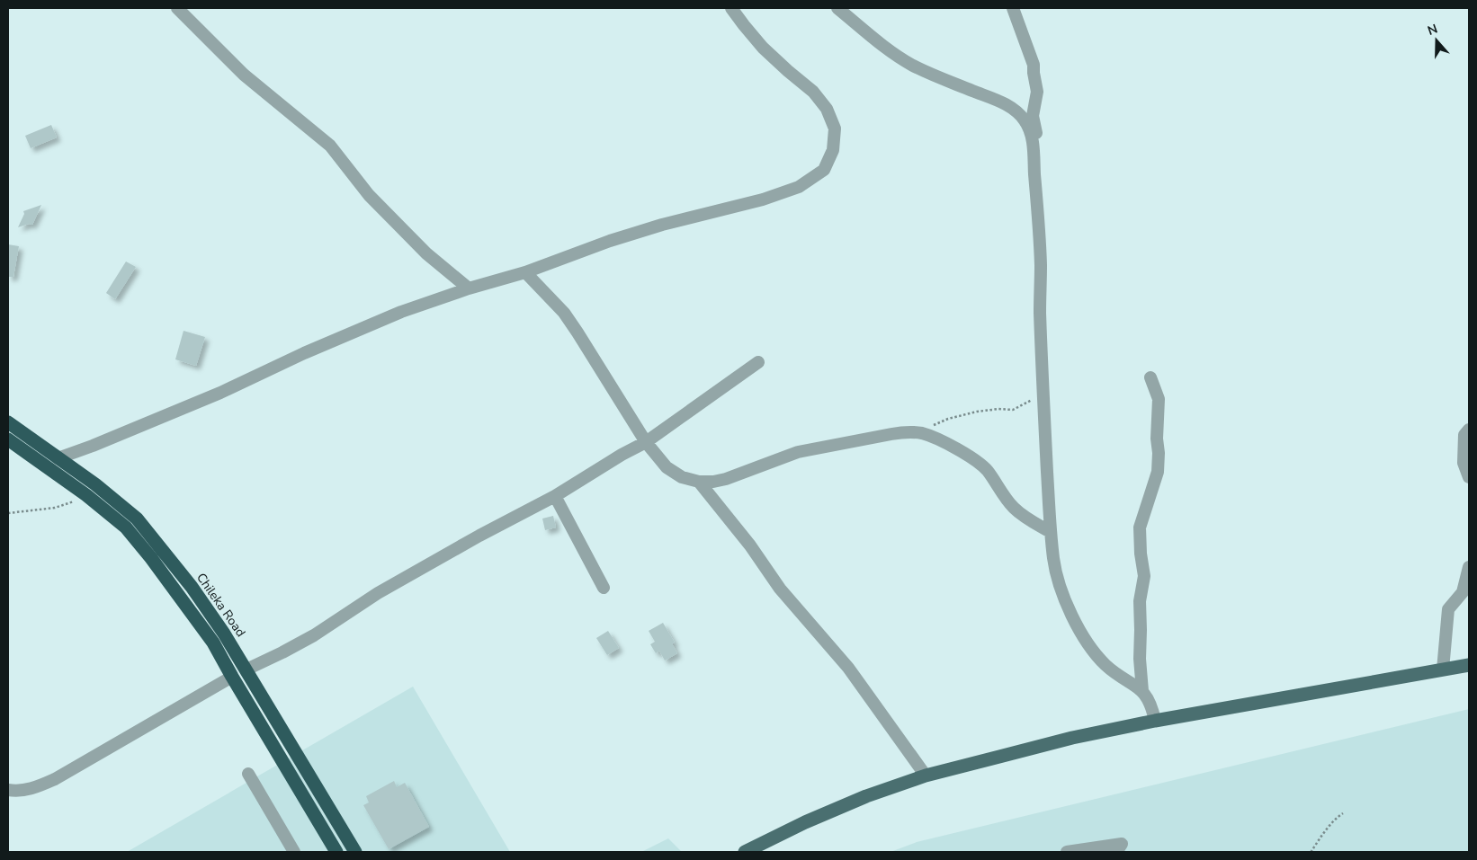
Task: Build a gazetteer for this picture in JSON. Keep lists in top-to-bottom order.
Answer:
{
  "streets": {
    "highway": ["Chileka Road"]
  },
  "north": "top"
}
